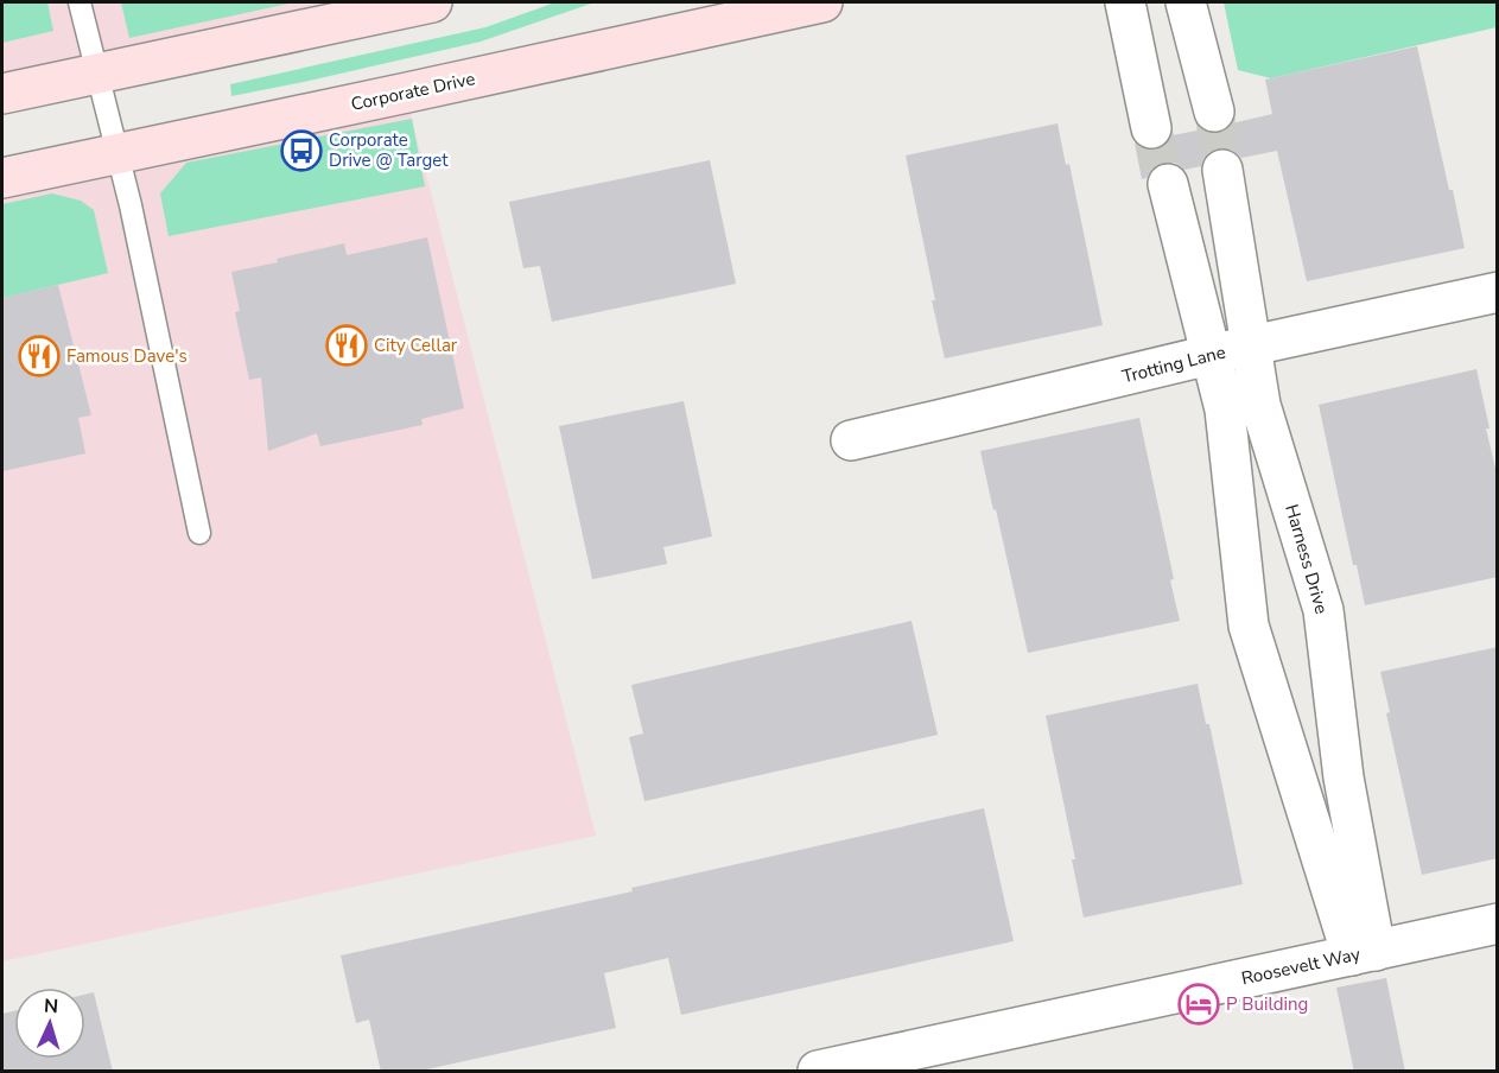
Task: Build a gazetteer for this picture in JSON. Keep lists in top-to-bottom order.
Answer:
{
  "streets": {
    "main road": ["Corporate Drive"],
    "street": ["Trotting Lane", "Harness Drive", "Roosevelt Way"]
  },
  "crossings": [
    ["Trotting Lane", "Harness Drive"],
    ["Harness Drive", "Roosevelt Way"]
  ],
  "places": {
    "bus stop": ["Corporate Drive @ Target"],
    "restaurant": ["City Cellar", "Famous Dave's"],
    "hotel": ["P Building"]
  },
  "north": "top"
}
